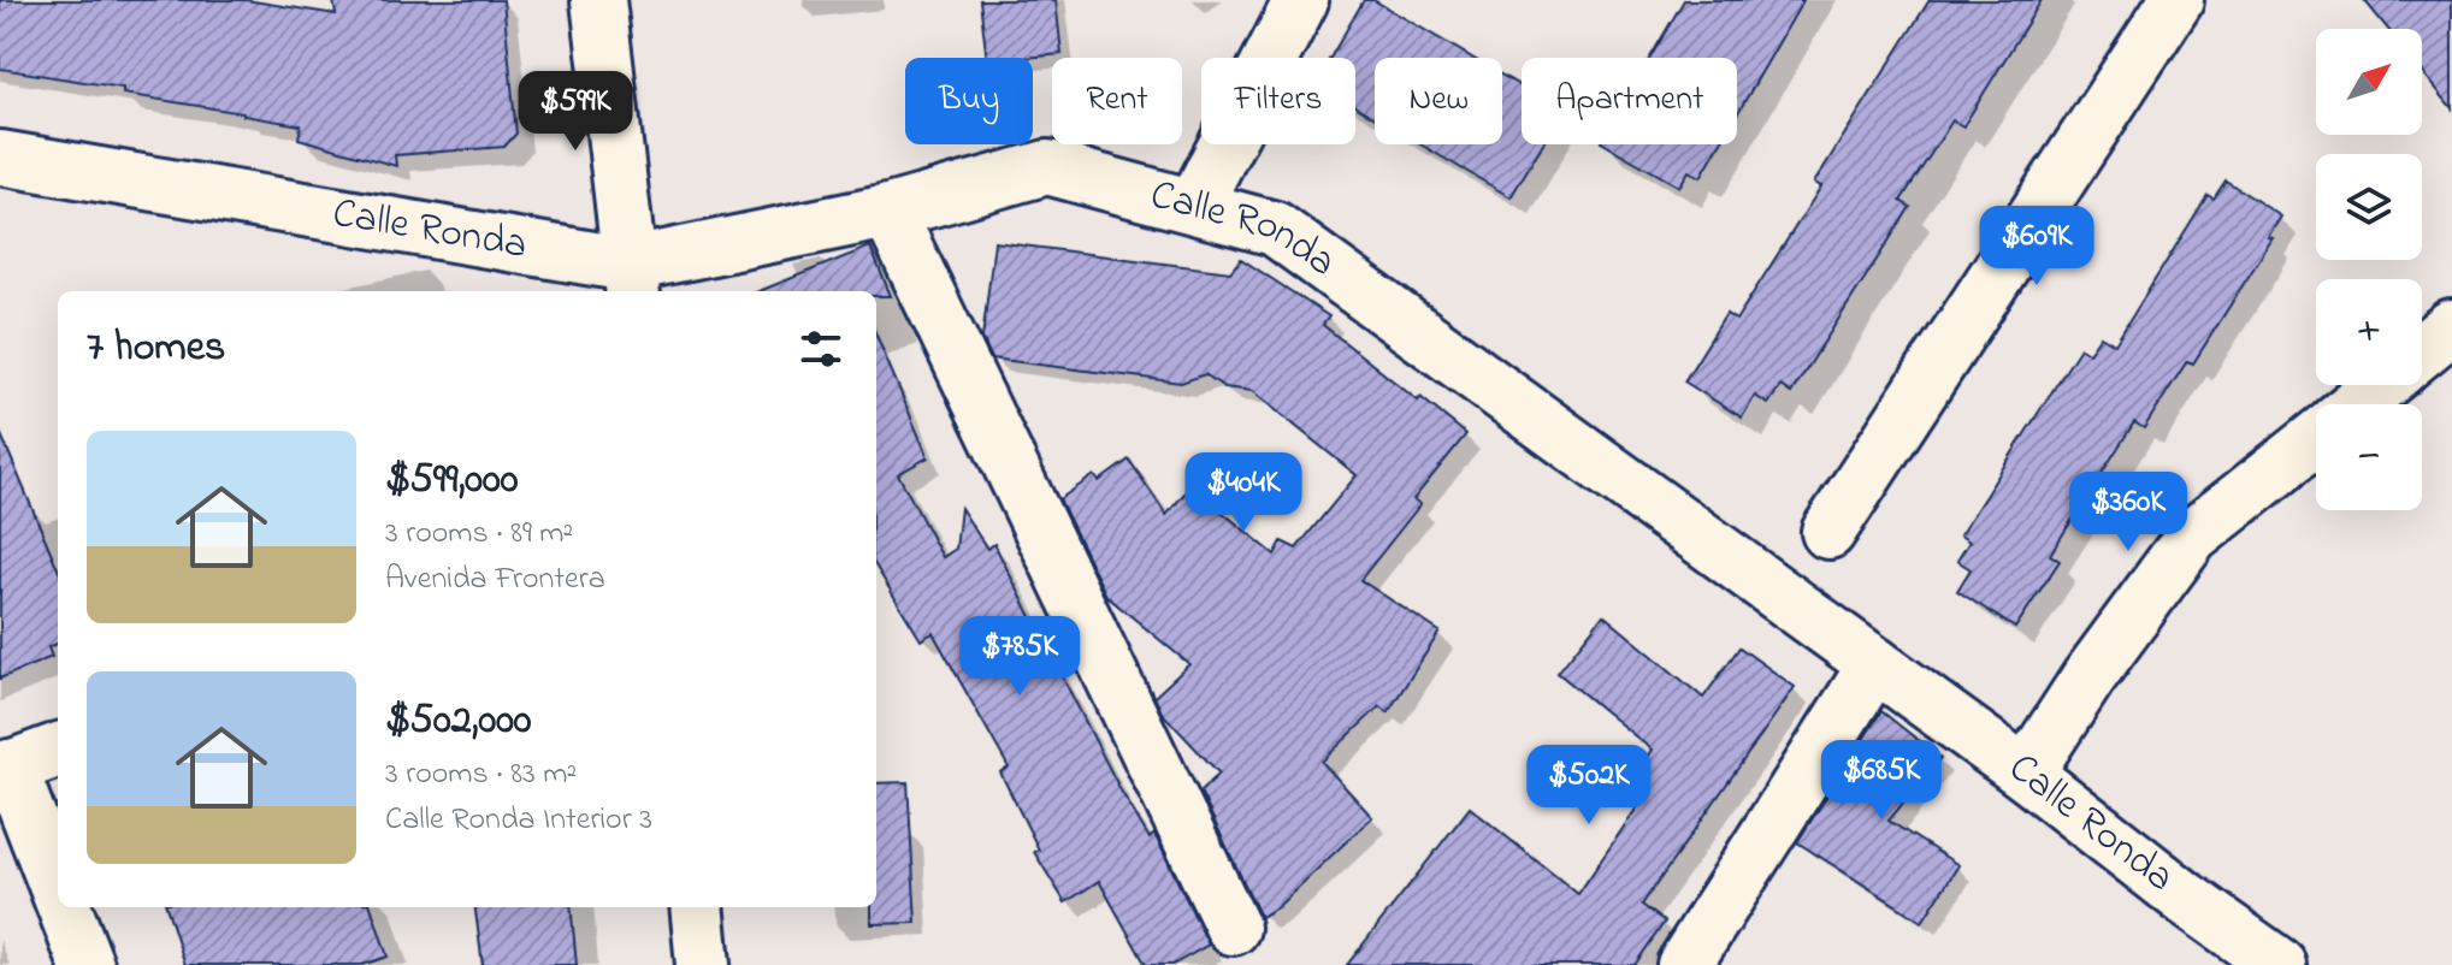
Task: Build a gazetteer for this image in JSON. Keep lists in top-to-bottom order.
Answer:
{
  "streets": {
    "street": ["Calle Ronda"]
  },
  "north": "top right",
  "page": {
    "map_buttons": ["+", "−"],
    "chip": [
      "Buy",
      "Rent",
      "Filters",
      "New",
      "Apartment"
    ],
    "price": [
      "$599K",
      "$609K",
      "$404K",
      "$360K",
      "$785K",
      "$685K",
      "$502K"
    ],
    "heading": "7 homes",
    "list": [
      {
        "name": "$599,000",
        "note": "3 rooms · 89 m² · Avenida Frontera"
      },
      {
        "name": "$502,000",
        "note": "3 rooms · 83 m² · Calle Ronda Interior 3"
      }
    ]
  }
}
